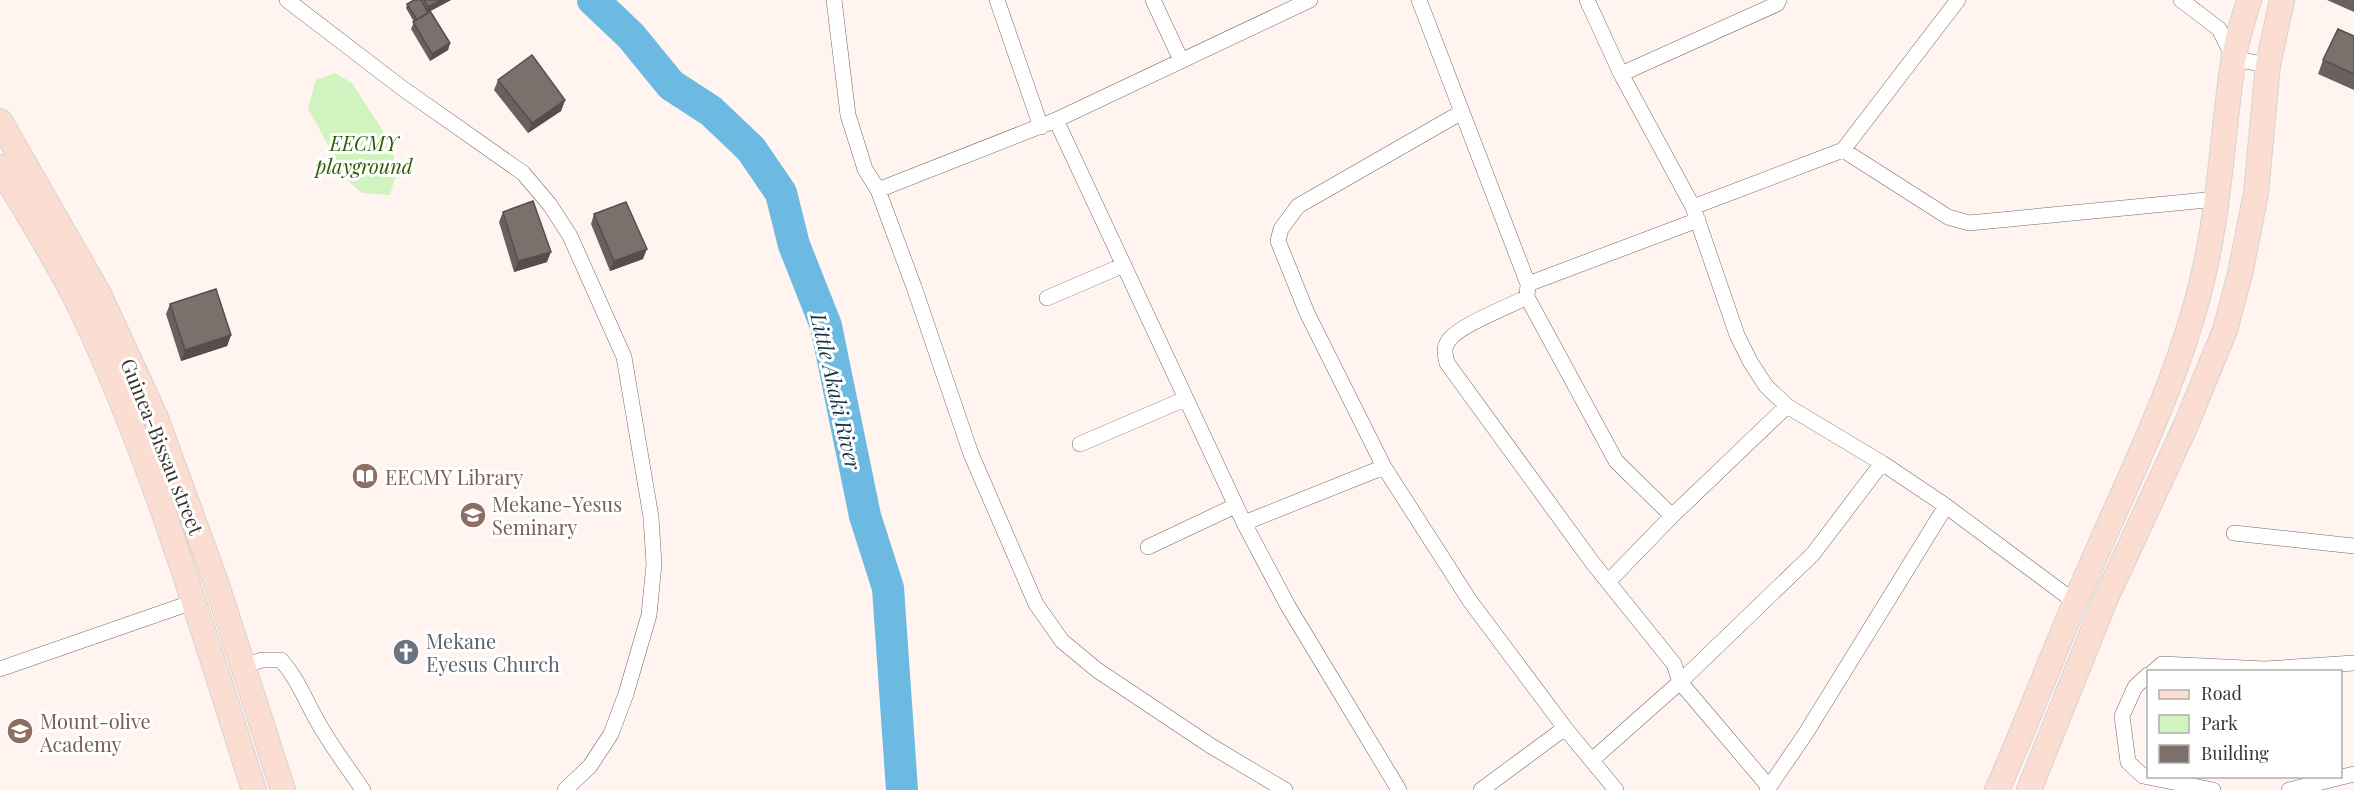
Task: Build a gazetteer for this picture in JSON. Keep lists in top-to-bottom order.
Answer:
{
  "streets": {
    "main road": ["Guinea-Bissau street"]
  },
  "water": ["Little Akaki River"],
  "parks": ["EECMY playground"],
  "places": {
    "library": ["EECMY Library"],
    "school or university": ["Mekane-Yesus Seminary", "Mount-olive Academy"],
    "church": ["Mekane Eyesus Church"]
  },
  "legend": ["Road", "Park", "Building"]
}
